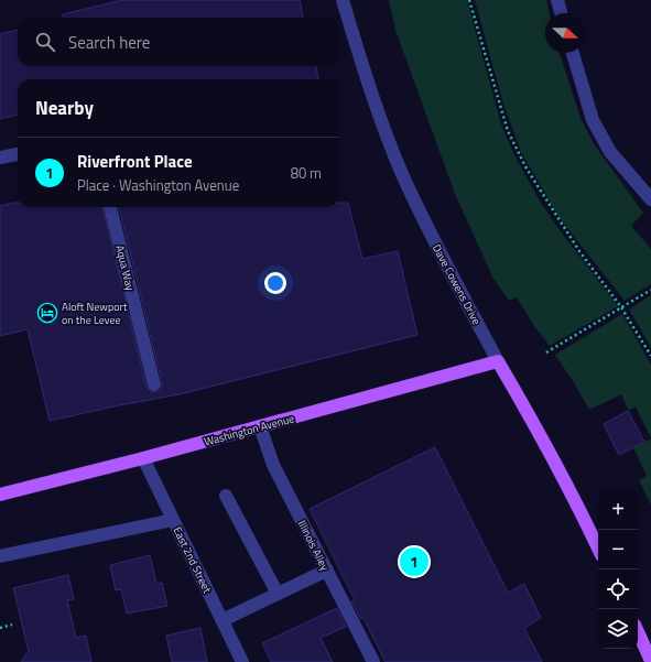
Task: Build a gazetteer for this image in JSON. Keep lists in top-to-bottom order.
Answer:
{
  "streets": {
    "main road": ["Dave Cowens Drive", "Washington Avenue"],
    "street": ["Aqua Way", "Illinois Alley", "East 2nd Street"]
  },
  "crossings": [
    ["Dave Cowens Drive", "Washington Avenue"],
    ["Washington Avenue", "Illinois Alley"],
    ["Washington Avenue", "East 2nd Street"]
  ],
  "places": {
    "hotel": ["Aloft Newport on the Levee"]
  },
  "north": "right",
  "page": {
    "search": "Search here",
    "heading": "Nearby",
    "list": [
      {
        "mark": "1",
        "name": "Riverfront Place",
        "note": "Place · Washington Avenue",
        "value": "80 m"
      }
    ],
    "map_buttons": ["+", "−"],
    "pins": "1"
  }
}
